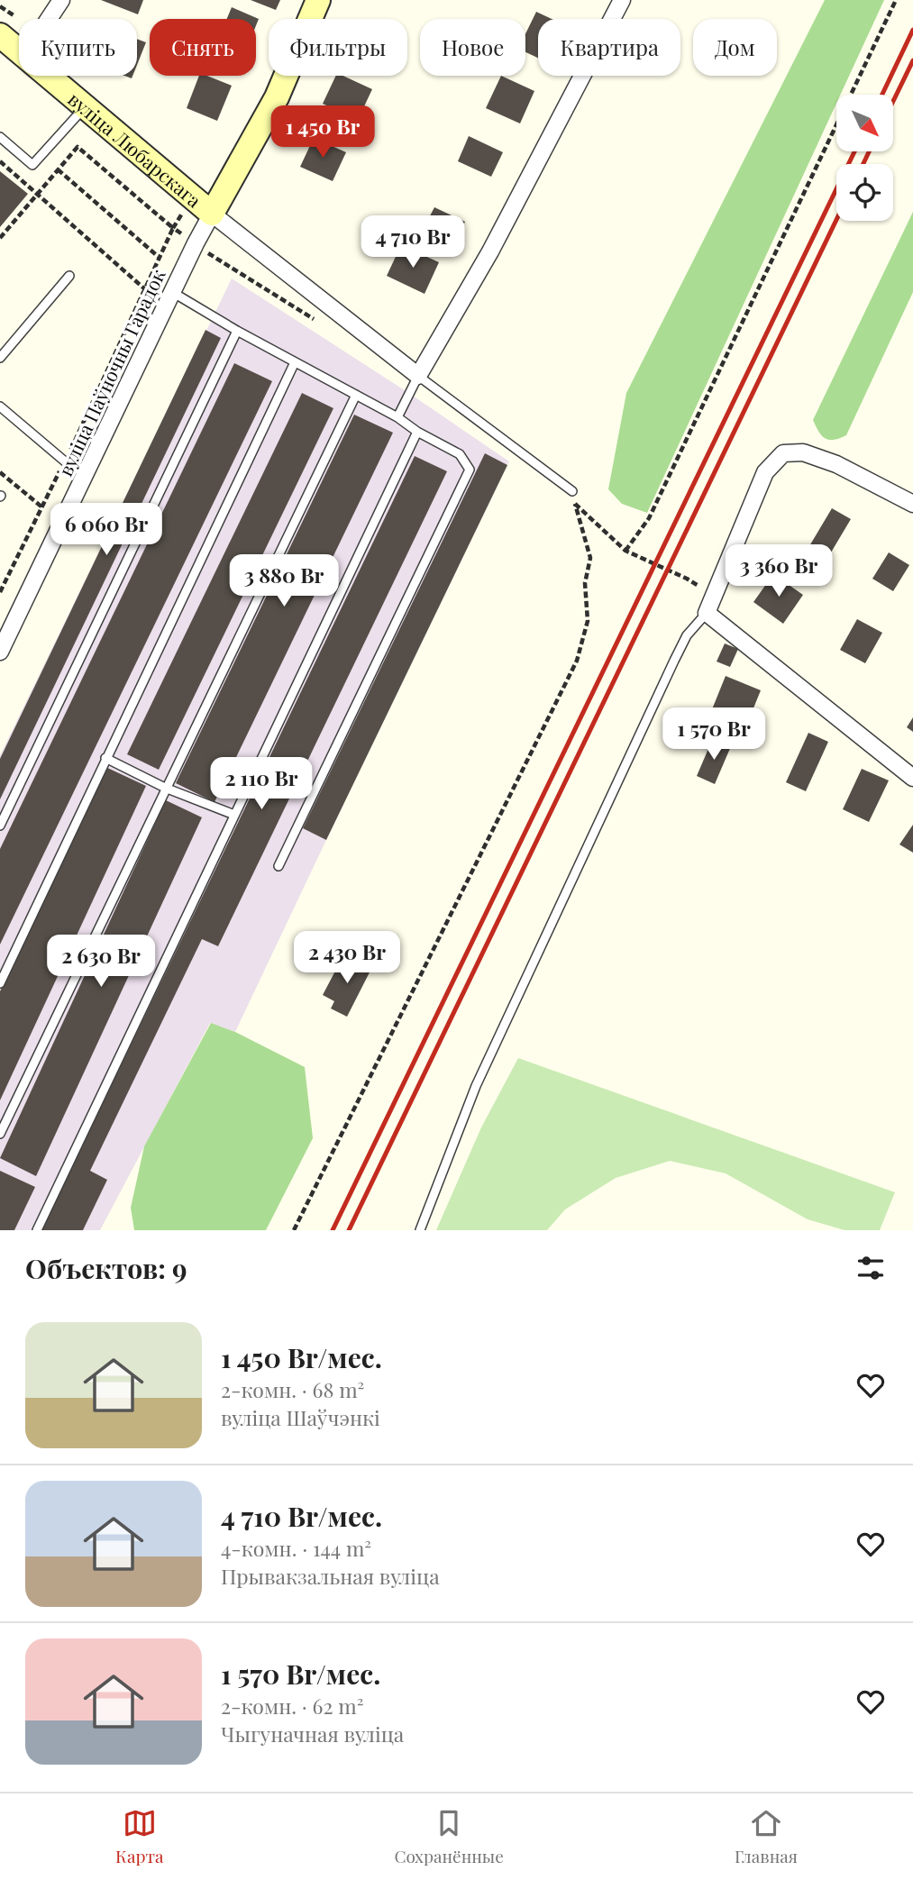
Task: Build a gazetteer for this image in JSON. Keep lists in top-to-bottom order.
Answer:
{
  "streets": {
    "street": ["вуліца Любарскага", "вуліца Паўночны Гарадок"]
  },
  "crossings": [
    ["вуліца Любарскага", "вуліца Паўночны Гарадок"]
  ],
  "north": "bottom right",
  "page": {
    "chip": [
      "Купить",
      "Снять",
      "Фильтры",
      "Новое",
      "Квартира",
      "Дом"
    ],
    "price": [
      "1 450 Br",
      "4 710 Br",
      "6 060 Br",
      "3 360 Br",
      "3 880 Br",
      "1 570 Br",
      "2 110 Br",
      "2 430 Br",
      "2 630 Br"
    ],
    "heading": "Объектов: 9",
    "list": [
      {
        "name": "1 450 Br/мес.",
        "note": "2-комн. · 68 m² · вуліца Шаўчэнкі"
      },
      {
        "name": "4 710 Br/мес.",
        "note": "4-комн. · 144 m² · Прывакзальная вуліца"
      },
      {
        "name": "1 570 Br/мес.",
        "note": "2-комн. · 62 m² · Чыгуначная вуліца"
      }
    ],
    "tabs": ["Карта", "Сохранённые", "Главная"]
  }
}
